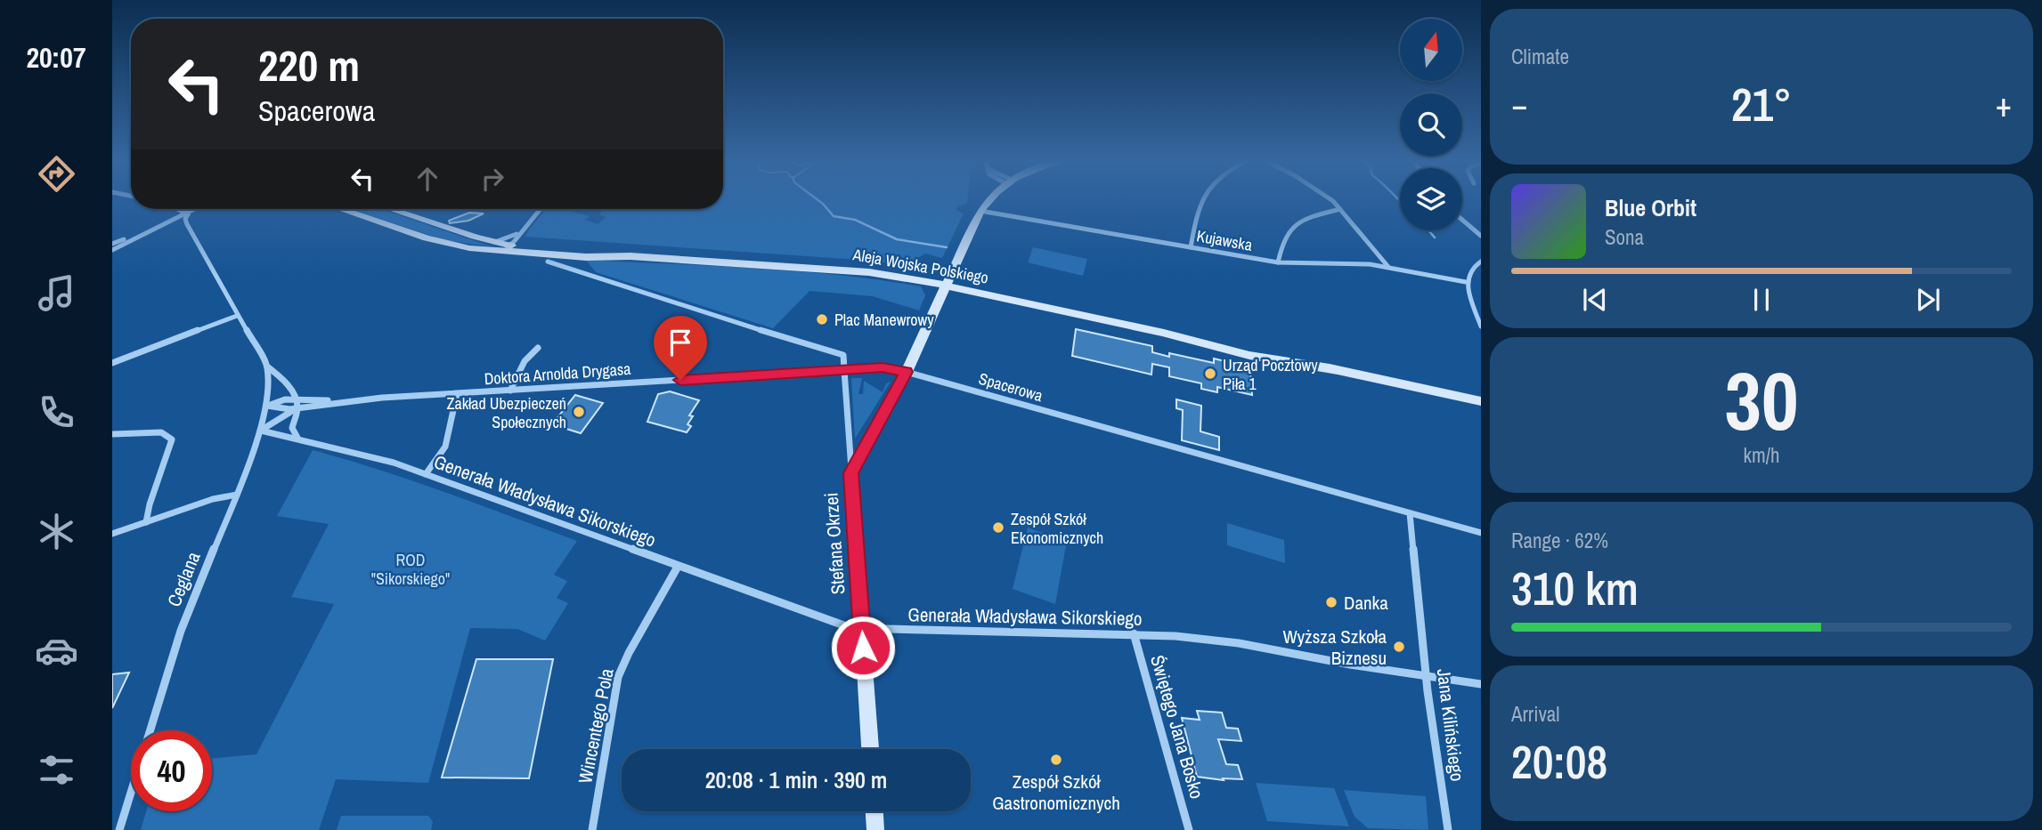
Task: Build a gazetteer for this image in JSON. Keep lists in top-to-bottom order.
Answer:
{
  "streets": {
    "main road": ["Aleja Wojska Polskiego", "Stefana Okrzei"],
    "street": [
      "Kujawska",
      "Doktora Arnolda Drygasa",
      "Spacerowa",
      "Generała Władysława Sikorskiego",
      "Ceglana",
      "Jana Kilińskiego",
      "Wincentego Pola",
      "Świętego Jana Bosko"
    ]
  },
  "crossings": [
    ["Kujawska", "Stefana Okrzei"],
    ["Aleja Wojska Polskiego", "Stefana Okrzei"],
    ["Doktora Arnolda Drygasa", "Spacerowa"],
    ["Doktora Arnolda Drygasa", "Stefana Okrzei"],
    ["Doktora Arnolda Drygasa", "Ceglana"],
    ["Spacerowa", "Stefana Okrzei"],
    ["Spacerowa", "Jana Kilińskiego"],
    ["Generała Władysława Sikorskiego", "Stefana Okrzei"],
    ["Generała Władysława Sikorskiego", "Ceglana"],
    ["Generała Władysława Sikorskiego", "Jana Kilińskiego"],
    ["Generała Władysława Sikorskiego", "Wincentego Pola"],
    ["Generała Władysława Sikorskiego", "Świętego Jana Bosko"]
  ],
  "parks": ["ROD \"Sikorskiego\""],
  "places": [
    "Plac Manewrowy",
    "Urząd Pocztowy Piła 1",
    "Zakład Ubezpieczeń Społecznych",
    "Zespół Szkół Ekonomicznych",
    "Danka",
    "Wyższa Szkoła Biznesu",
    "Zespół Szkół Gastronomicznych"
  ],
  "north": "top",
  "page": {
    "tabs": "20:07",
    "tile": [
      "Climate",
      ["30", "km/h"],
      ["Range · 62%", "310 km"],
      ["Arrival", "20:08"]
    ],
    "turn": ["220 m", "Spacerowa"],
    "heat": ["−", "21°", "+"],
    "song": ["Blue Orbit", "Sona"],
    "limit": "40",
    "trip": "20:08 · 1 min · 390 m"
  }
}
